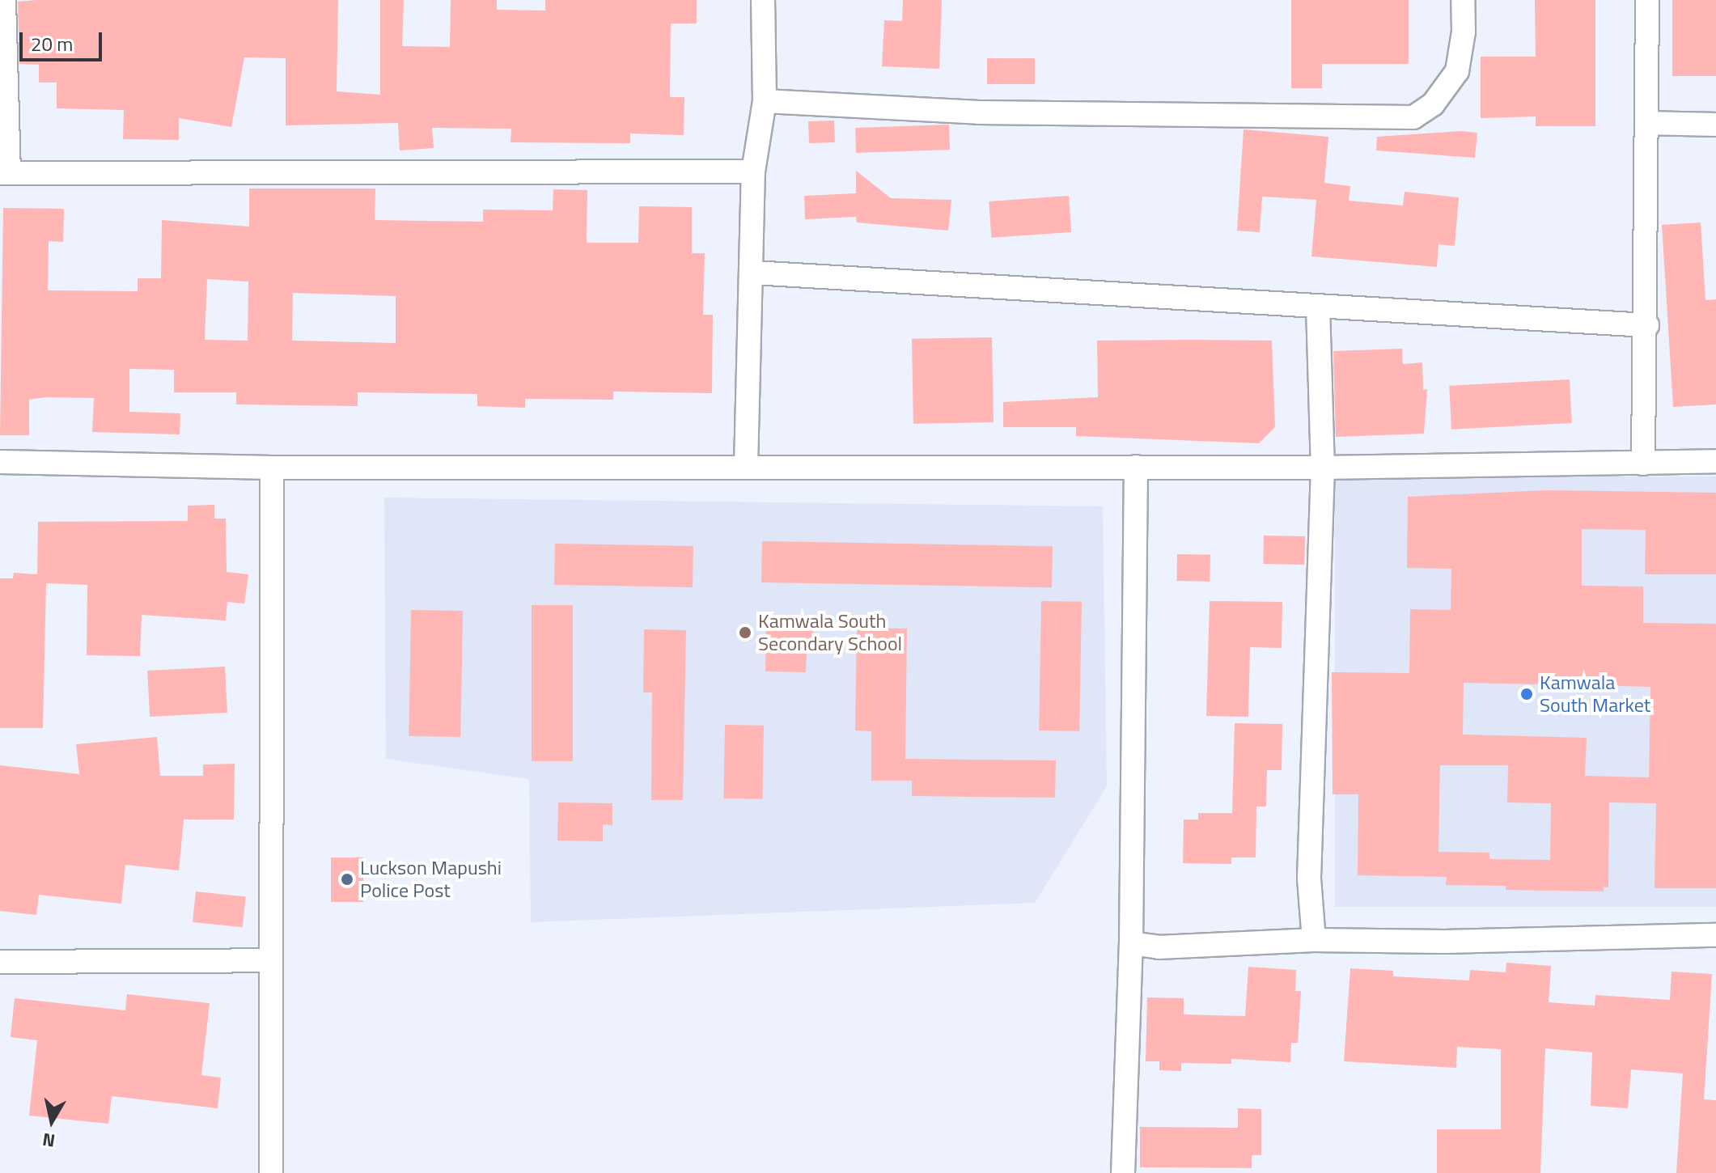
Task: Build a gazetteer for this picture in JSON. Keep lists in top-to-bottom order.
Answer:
{
  "places": ["Kamwala South Secondary School", "Kamwala South Market", "Luckson Mapushi Police Post"],
  "scale_bar": "20 m",
  "north": "bottom"
}
